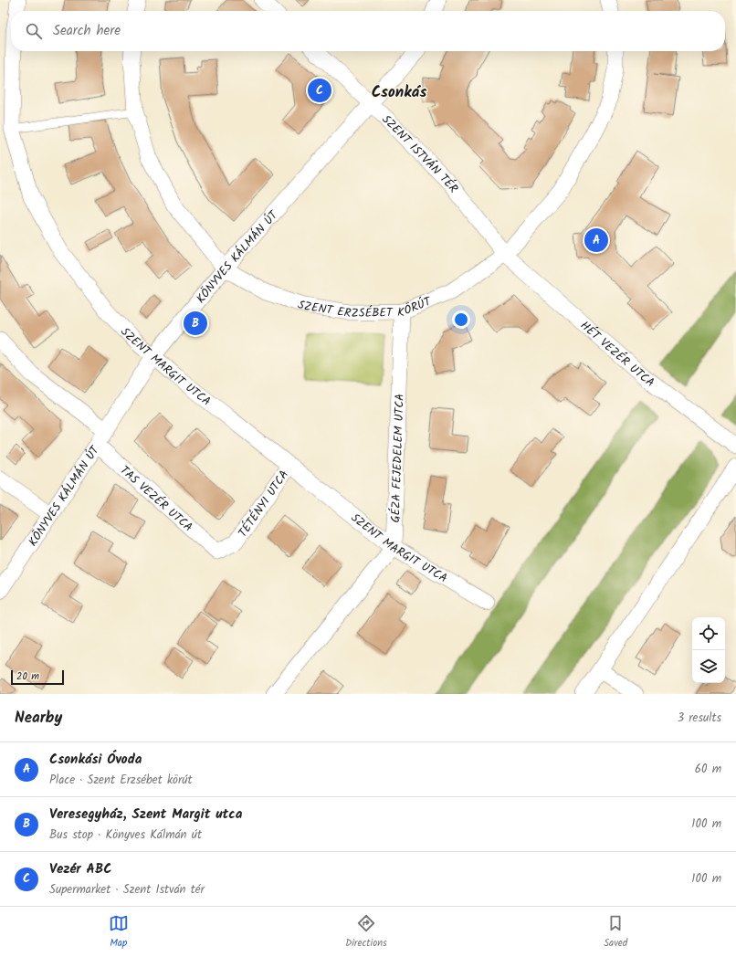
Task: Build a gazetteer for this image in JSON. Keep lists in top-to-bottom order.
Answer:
{
  "streets": {
    "street": [
      "SZENT ISTVÁN TÉR",
      "KÖNYVES KÁLMÁN ÚT",
      "SZENT ERZSÉBET KÖRÚT",
      "HÉT VEZÉR UTCA",
      "SZENT MARGIT UTCA",
      "GÉZA FEJEDELEM UTCA",
      "TAS VEZÉR UTCA",
      "TÉTÉNYI UTCA"
    ]
  },
  "crossings": [
    ["SZENT ISTVÁN TÉR", "KÖNYVES KÁLMÁN ÚT"],
    ["SZENT ISTVÁN TÉR", "SZENT ERZSÉBET KÖRÚT"],
    ["SZENT ISTVÁN TÉR", "HÉT VEZÉR UTCA"],
    ["KÖNYVES KÁLMÁN ÚT", "SZENT ERZSÉBET KÖRÚT"],
    ["KÖNYVES KÁLMÁN ÚT", "SZENT MARGIT UTCA"],
    ["KÖNYVES KÁLMÁN ÚT", "TAS VEZÉR UTCA"],
    ["SZENT ERZSÉBET KÖRÚT", "HÉT VEZÉR UTCA"],
    ["SZENT ERZSÉBET KÖRÚT", "GÉZA FEJEDELEM UTCA"],
    ["SZENT MARGIT UTCA", "GÉZA FEJEDELEM UTCA"],
    ["SZENT MARGIT UTCA", "TÉTÉNYI UTCA"],
    ["TAS VEZÉR UTCA", "TÉTÉNYI UTCA"]
  ],
  "districts": ["Csonkás"],
  "scale_bar": "20 m",
  "page": {
    "search": "Search here",
    "pins": ["C", "A", "B"],
    "scale": "20 m",
    "heading": ["Nearby", "3 results"],
    "list": [
      {
        "mark": "A",
        "name": "Csonkási Óvoda",
        "note": "Place · Szent Erzsébet körút",
        "value": "60 m"
      },
      {
        "mark": "B",
        "name": "Veresegyház, Szent Margit utca",
        "note": "Bus stop · Könyves Kálmán út",
        "value": "100 m"
      },
      {
        "mark": "C",
        "name": "Vezér ABC",
        "note": "Supermarket · Szent István tér",
        "value": "100 m"
      }
    ],
    "nav": ["Map", "Directions", "Saved"]
  }
}
